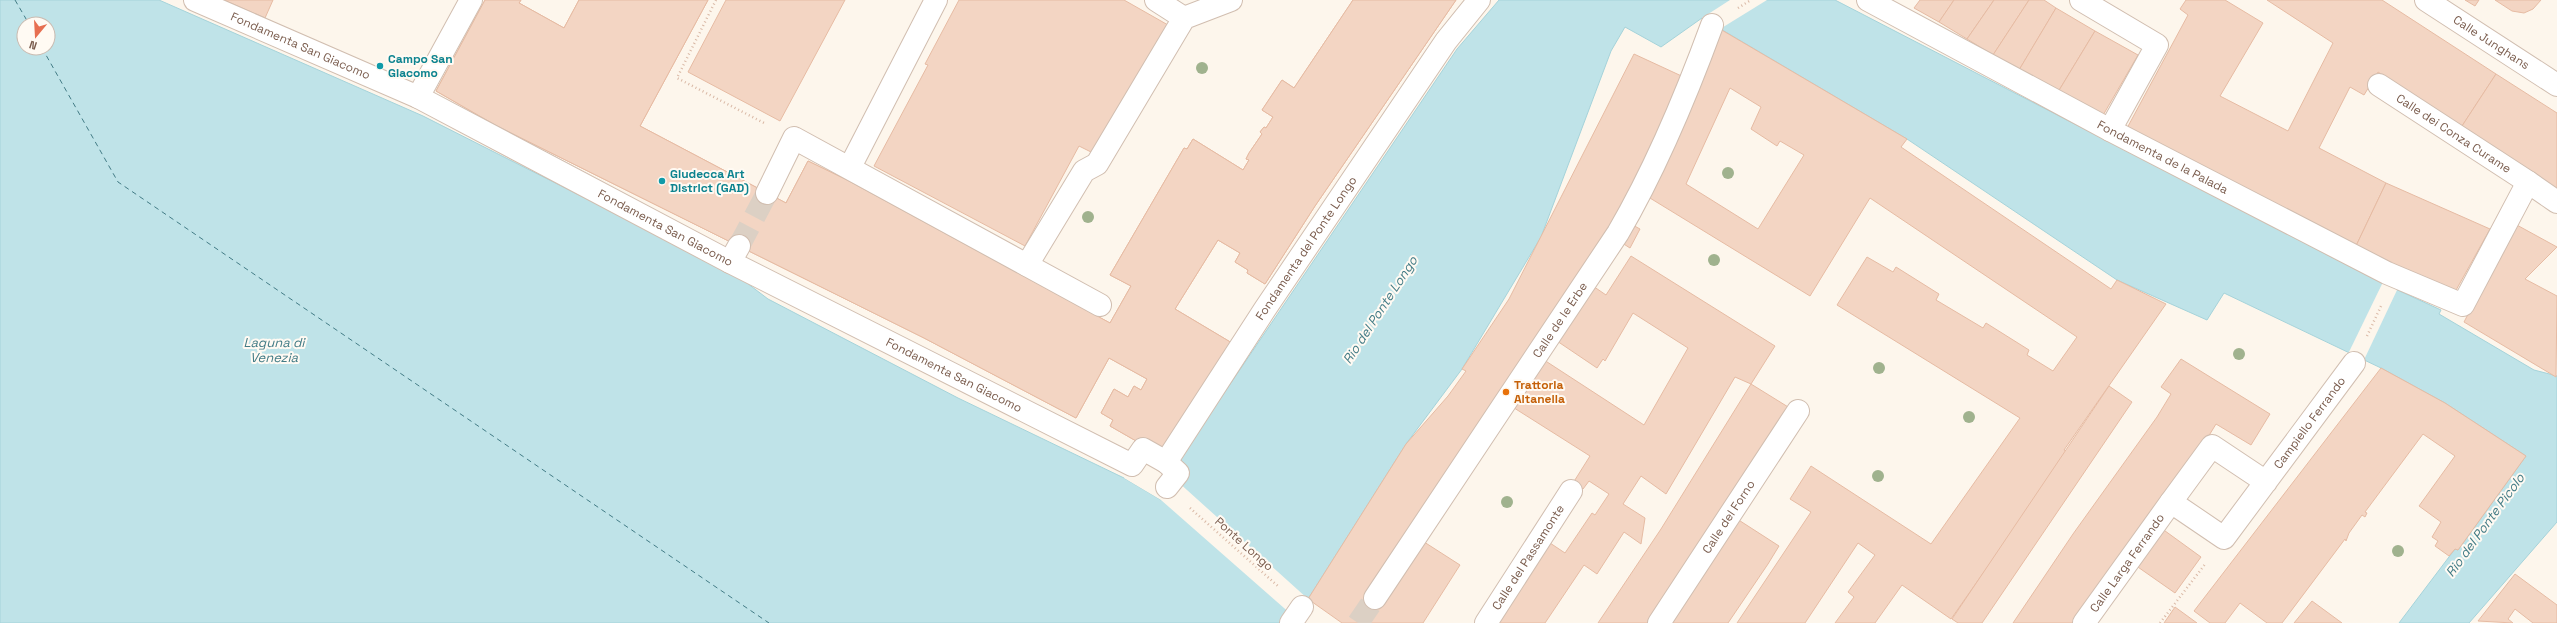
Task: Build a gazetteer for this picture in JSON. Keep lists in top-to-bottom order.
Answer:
{
  "streets": {
    "street": [
      "Calle Junghans",
      "Fondamenta San Giacomo",
      "Calle dei Conza Curame",
      "Fondamenta de la Palada",
      "Fondamenta del Ponte Longo",
      "Calle de le Erbe",
      "Campiello Ferrando",
      "Calle del Forno",
      "Calle del Passamonte",
      "Calle Larga Ferrando"
    ],
    "path": ["Ponte Longo"]
  },
  "crossings": [
    ["Fondamenta San Giacomo", "Fondamenta del Ponte Longo"],
    ["Calle dei Conza Curame", "Fondamenta de la Palada"]
  ],
  "water": ["Rio del Ponte Longo", "Laguna di Venezia", "Rio del Ponte Picolo"],
  "places": ["Campo San Giacomo", "Giudecca Art District (GAD)", "Trattoria Altanella"],
  "north": "bottom"
}
